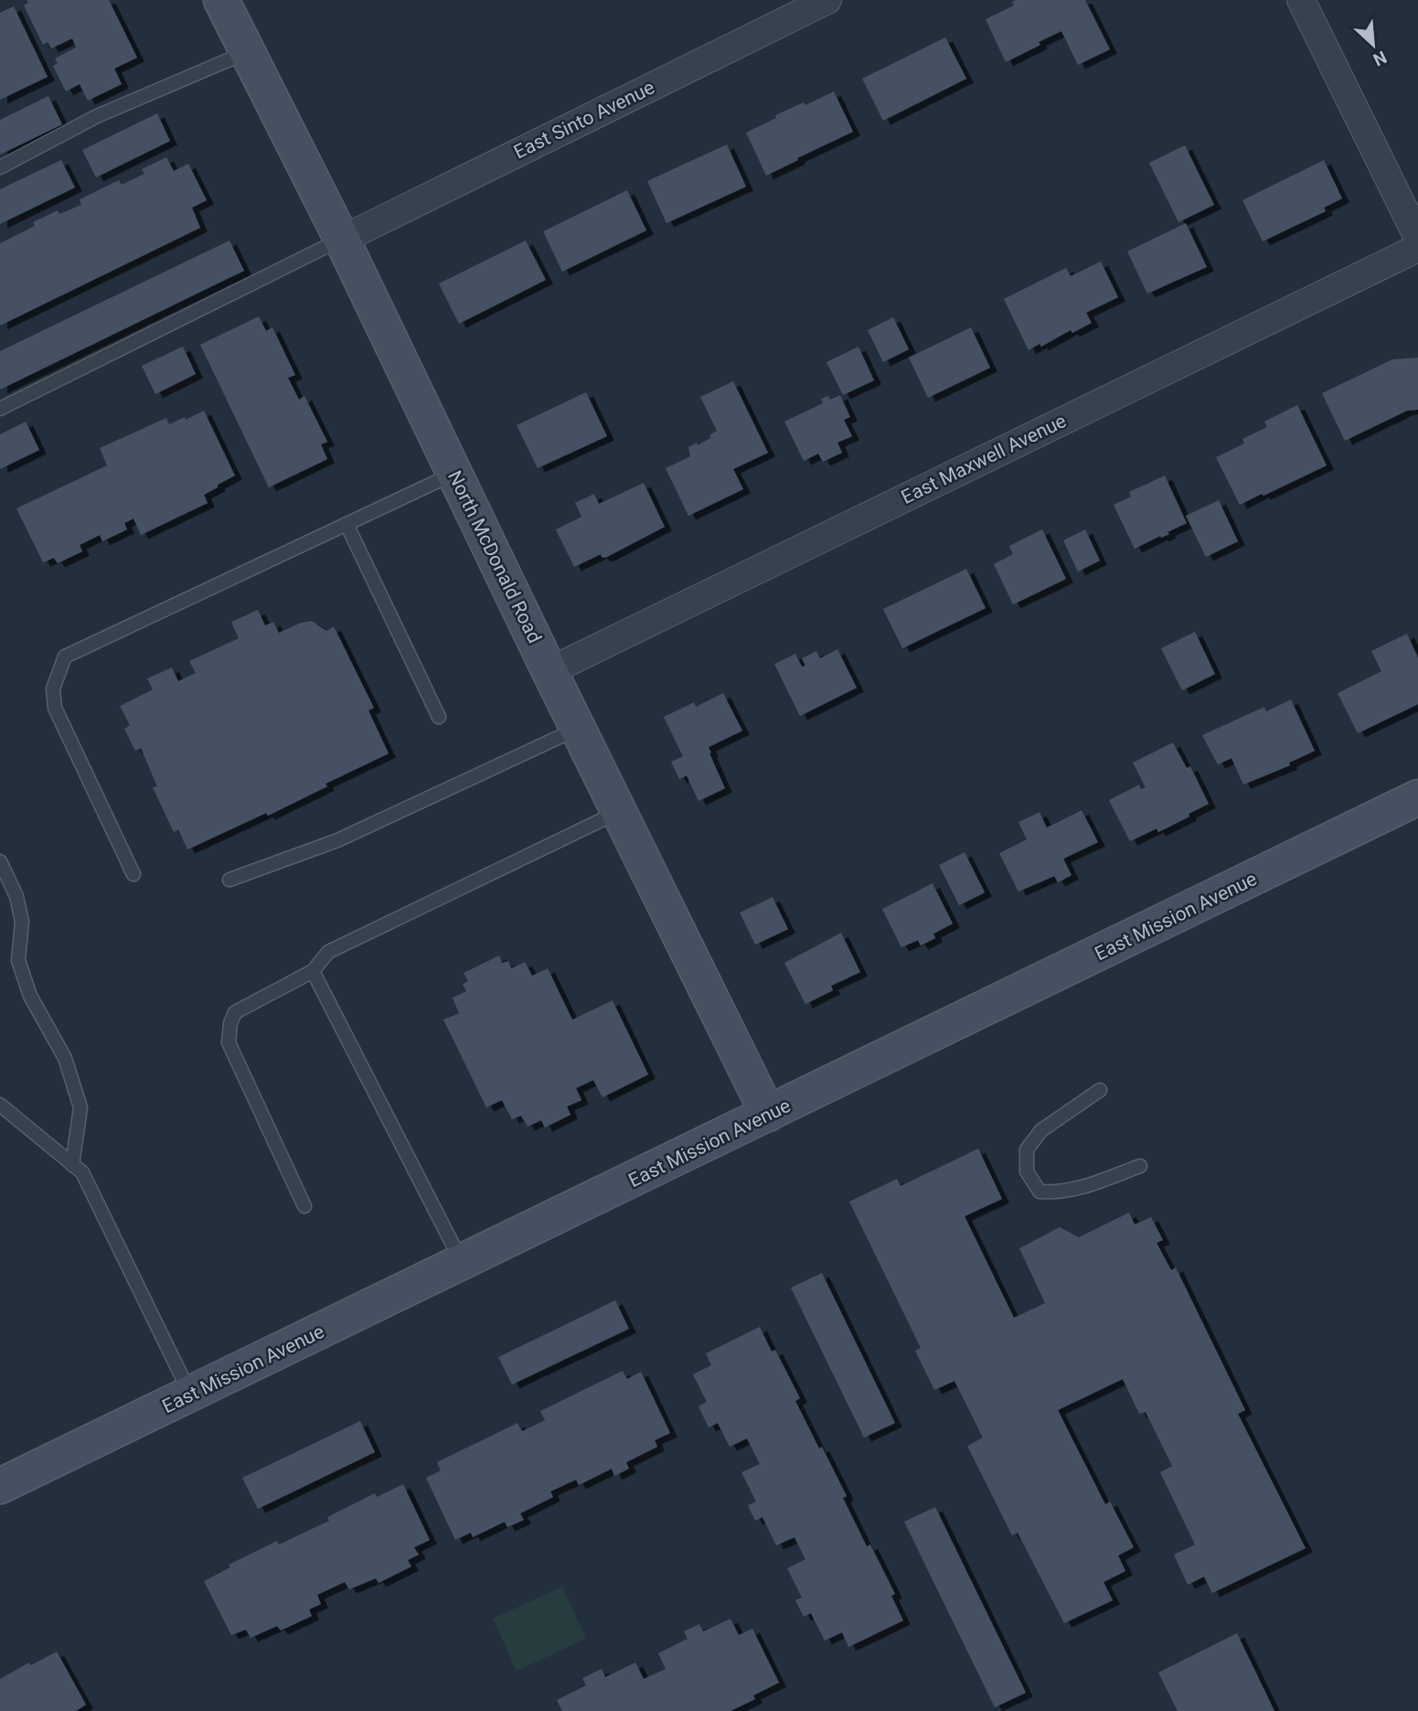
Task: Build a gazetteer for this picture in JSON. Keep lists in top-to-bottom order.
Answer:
{
  "streets": {
    "street": [
      "East Sinto Avenue",
      "East Maxwell Avenue",
      "North McDonald Road",
      "East Mission Avenue"
    ]
  },
  "crossings": [
    ["East Sinto Avenue", "North McDonald Road"],
    ["East Maxwell Avenue", "North McDonald Road"],
    ["North McDonald Road", "East Mission Avenue"]
  ],
  "north": "bottom right"
}
